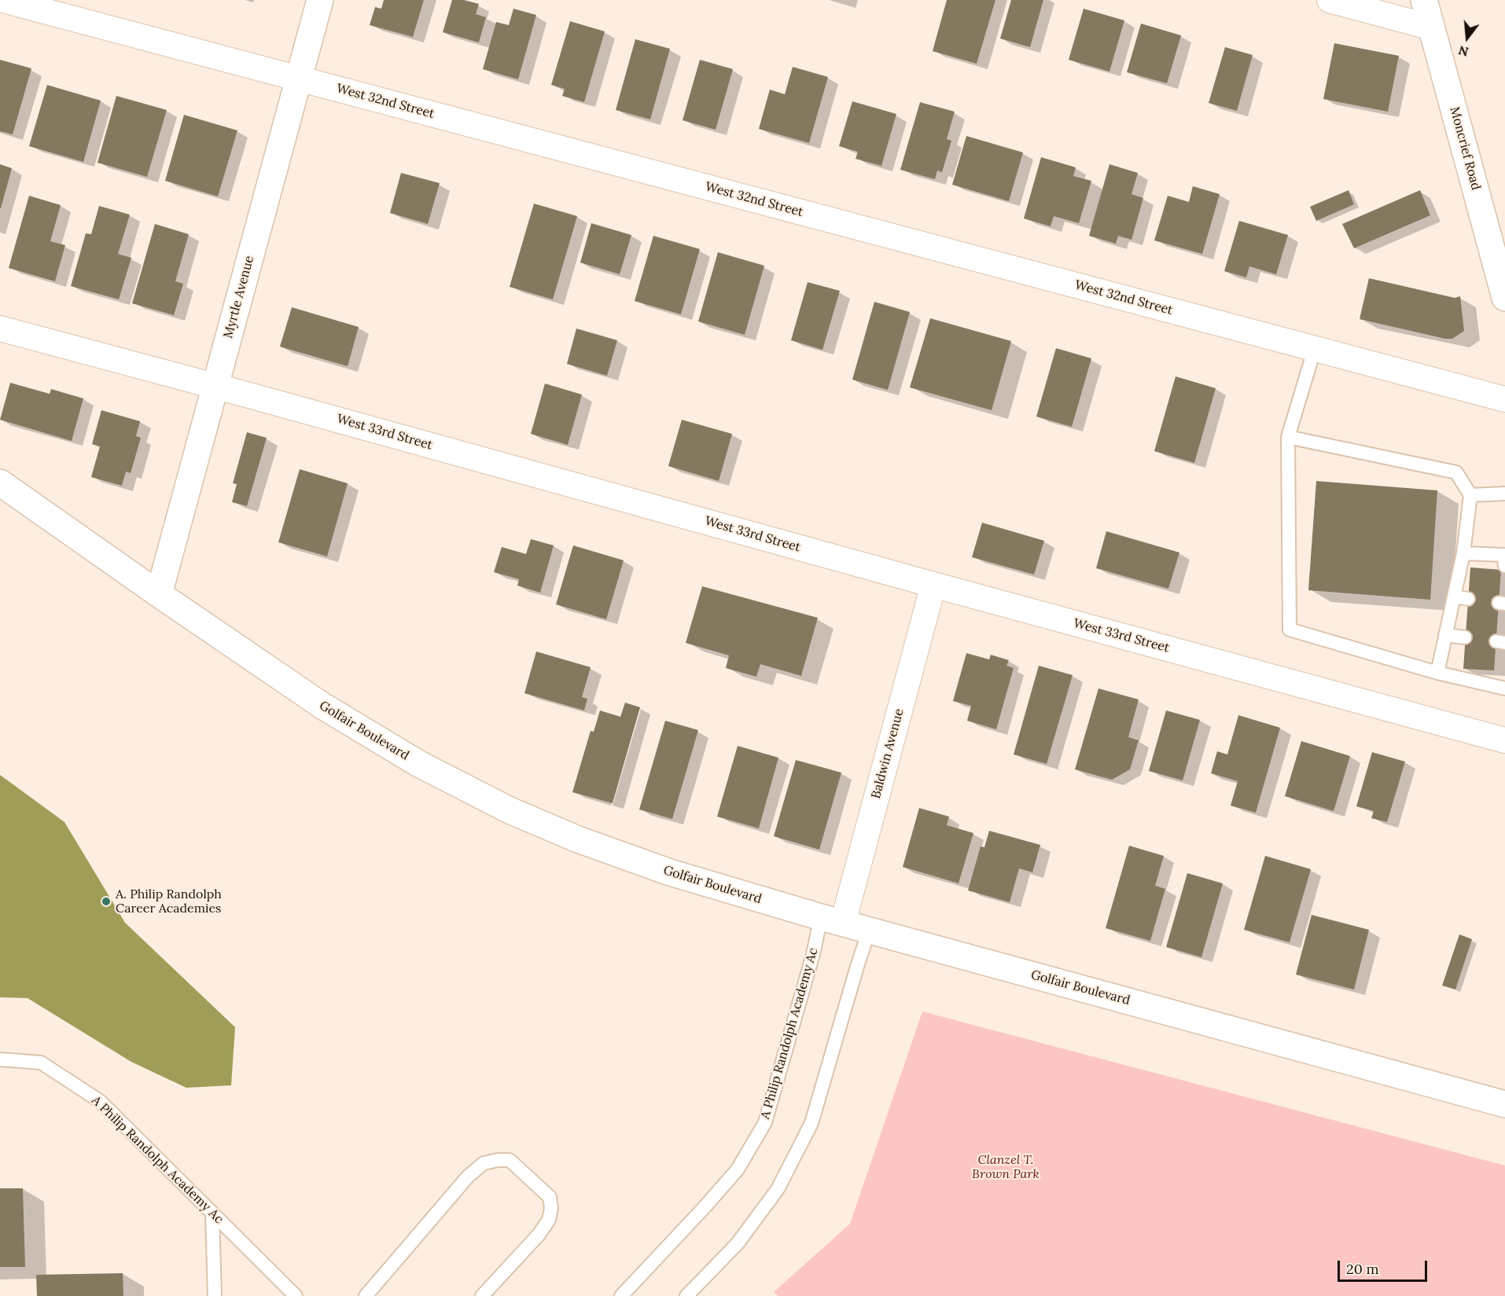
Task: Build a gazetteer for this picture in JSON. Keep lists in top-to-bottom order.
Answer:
{
  "streets": {
    "main road": ["Moncrief Road", "Myrtle Avenue", "Golfair Boulevard"],
    "street": ["West 32nd Street", "West 33rd Street", "Baldwin Avenue"],
    "lane": ["A Philip Randolph Academy Ac"]
  },
  "crossings": [
    ["West 32nd Street", "Myrtle Avenue"],
    ["Myrtle Avenue", "West 33rd Street"],
    ["Myrtle Avenue", "Golfair Boulevard"],
    ["West 33rd Street", "Baldwin Avenue"],
    ["Golfair Boulevard", "Baldwin Avenue"],
    ["Golfair Boulevard", "A Philip Randolph Academy Ac"],
    ["Baldwin Avenue", "A Philip Randolph Academy Ac"]
  ],
  "parks": ["Clanzel T. Brown Park"],
  "places": ["A. Philip Randolph Career Academies"],
  "scale_bar": "20 m",
  "north": "bottom"
}
